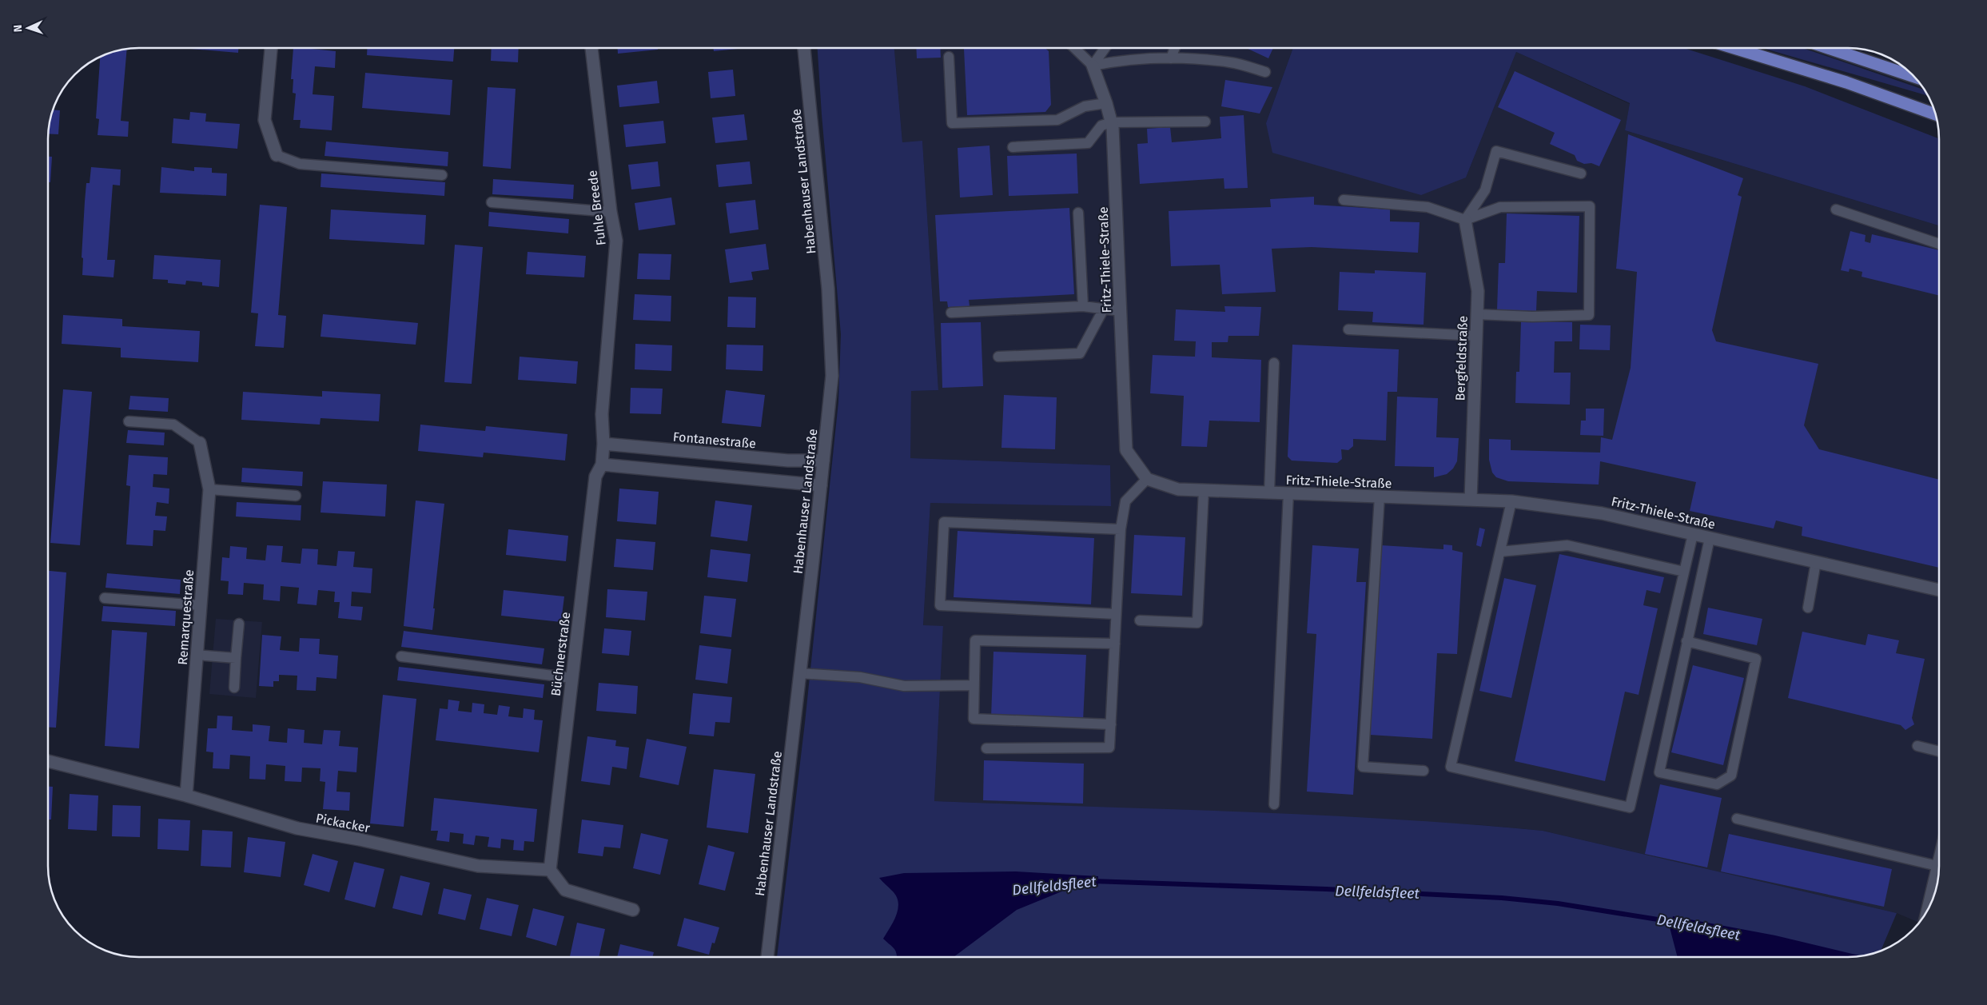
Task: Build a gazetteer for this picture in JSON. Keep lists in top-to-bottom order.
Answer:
{
  "streets": {
    "street": [
      "Habenhauser Landstraße",
      "Fuhle Breede",
      "Fritz-Thiele-Straße",
      "Bergfeldstraße",
      "Fontanestraße",
      "Remarquestraße",
      "Büchnerstraße",
      "Pickacker"
    ]
  },
  "crossings": [
    ["Habenhauser Landstraße", "Fontanestraße"],
    ["Fuhle Breede", "Fontanestraße"],
    ["Fuhle Breede", "Büchnerstraße"],
    ["Fritz-Thiele-Straße", "Bergfeldstraße"],
    ["Fontanestraße", "Büchnerstraße"],
    ["Remarquestraße", "Pickacker"],
    ["Büchnerstraße", "Pickacker"]
  ],
  "water": ["Dellfeldsfleet"],
  "north": "left"
}
